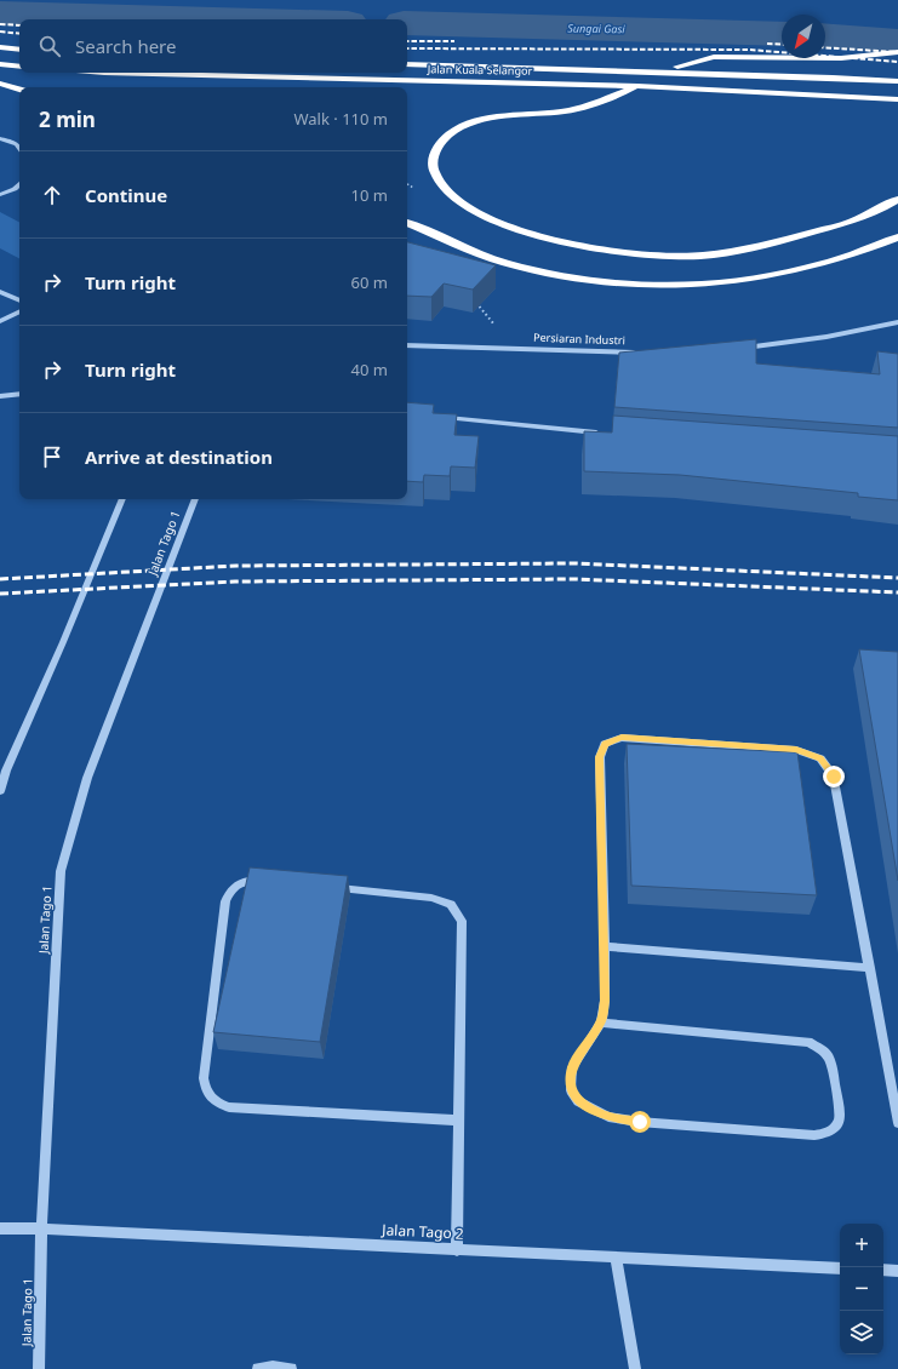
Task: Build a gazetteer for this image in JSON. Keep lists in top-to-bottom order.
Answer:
{
  "streets": {
    "highway": ["Jalan Kuala Selangor"],
    "street": ["Persiaran Industri", "Jalan Tago 1", "Jalan Tago 2"]
  },
  "crossings": [
    ["Jalan Tago 1", "Jalan Tago 2"]
  ],
  "water": ["Sungai Gasi"],
  "north": "bottom left",
  "page": {
    "search": "Search here",
    "heading": ["2 min", "Walk · 110 m"],
    "list": [
      ["Continue", "10 m"],
      ["Turn right", "60 m"],
      ["Turn right", "40 m"],
      "Arrive at destination"
    ],
    "map_buttons": ["+", "−"]
  }
}
